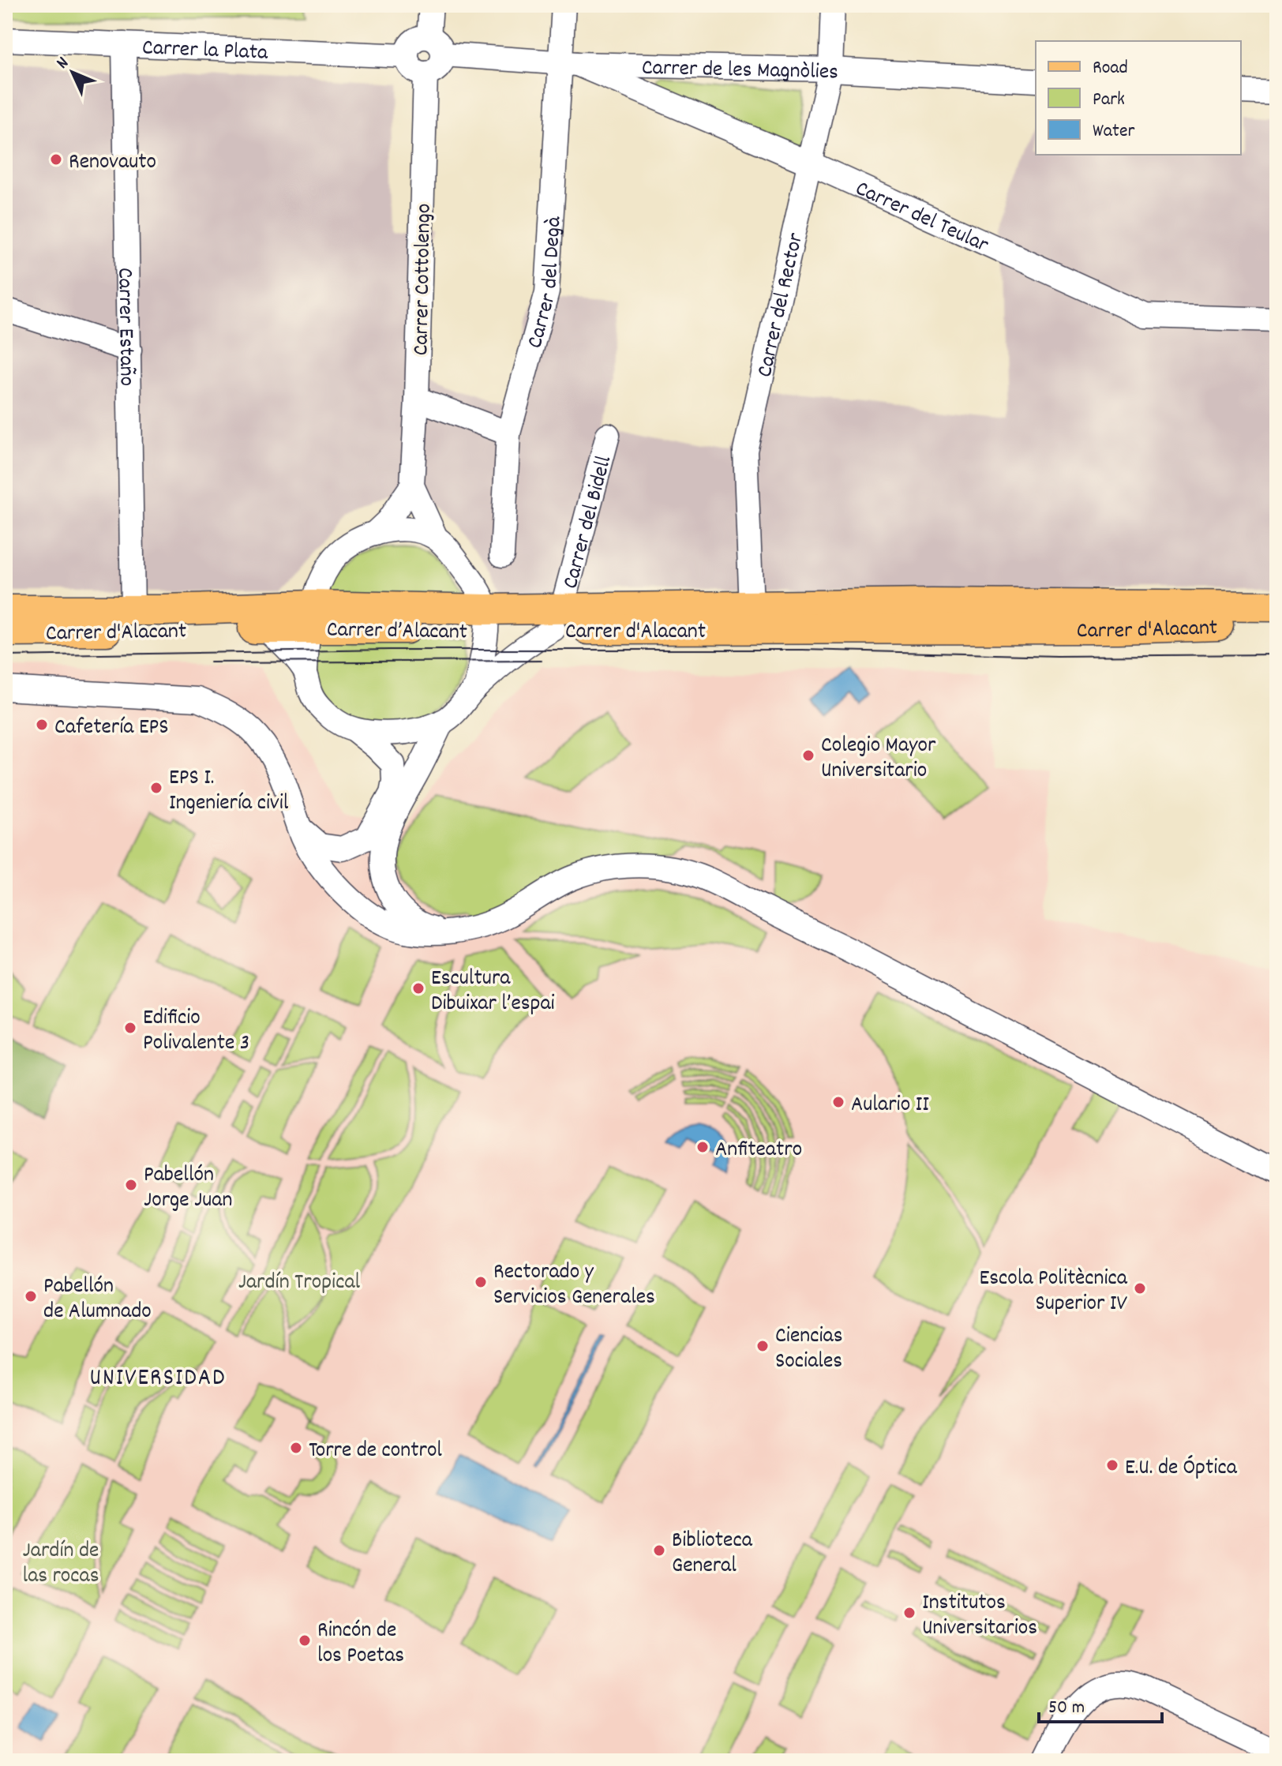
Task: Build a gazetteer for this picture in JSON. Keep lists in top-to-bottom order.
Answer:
{
  "streets": {
    "main road": ["Carrer d'Alacant", "Carrer d’Alacant"],
    "street": [
      "Carrer la Plata",
      "Carrer de les Magnòlies",
      "Carrer del Teular",
      "Carrer Cottolengo",
      "Carrer del Degà",
      "Carrer del Rector",
      "Carrer Estaño",
      "Carrer del Bidell"
    ]
  },
  "crossings": [
    ["Carrer la Plata", "Carrer de les Magnòlies"],
    ["Carrer la Plata", "Carrer Cottolengo"],
    ["Carrer la Plata", "Carrer Estaño"],
    ["Carrer de les Magnòlies", "Carrer del Teular"],
    ["Carrer de les Magnòlies", "Carrer Cottolengo"],
    ["Carrer de les Magnòlies", "Carrer del Degà"],
    ["Carrer de les Magnòlies", "Carrer del Rector"],
    ["Carrer del Teular", "Carrer del Degà"],
    ["Carrer del Teular", "Carrer del Rector"],
    ["Carrer del Rector", "Carrer d'Alacant"],
    ["Carrer Estaño", "Carrer d'Alacant"],
    ["Carrer del Bidell", "Carrer d'Alacant"],
    ["Carrer d'Alacant", "Carrer d’Alacant"]
  ],
  "districts": ["UNIVERSIDAD"],
  "parks": ["Jardín Tropical", "Jardín de las rocas"],
  "places": [
    "Renovauto",
    "Cafetería EPS",
    "Colegio Mayor Universitario",
    "EPS I. Ingeniería civil",
    "Escultura Dibuixar l’espai",
    "Edificio Polivalente 3",
    "Aulario II",
    "Anfiteatro",
    "Pabellón Jorge Juan",
    "Rectorado y Servicios Generales",
    "Escola Politècnica Superior IV",
    "Pabellón de Alumnado",
    "Ciencias Sociales",
    "Torre de control",
    "E.U. de Óptica",
    "Biblioteca General",
    "Institutos Universitarios",
    "Rincón de los Poetas"
  ],
  "legend": ["Road", "Park", "Water"],
  "scale_bar": "50 m",
  "north": "top left"
}
